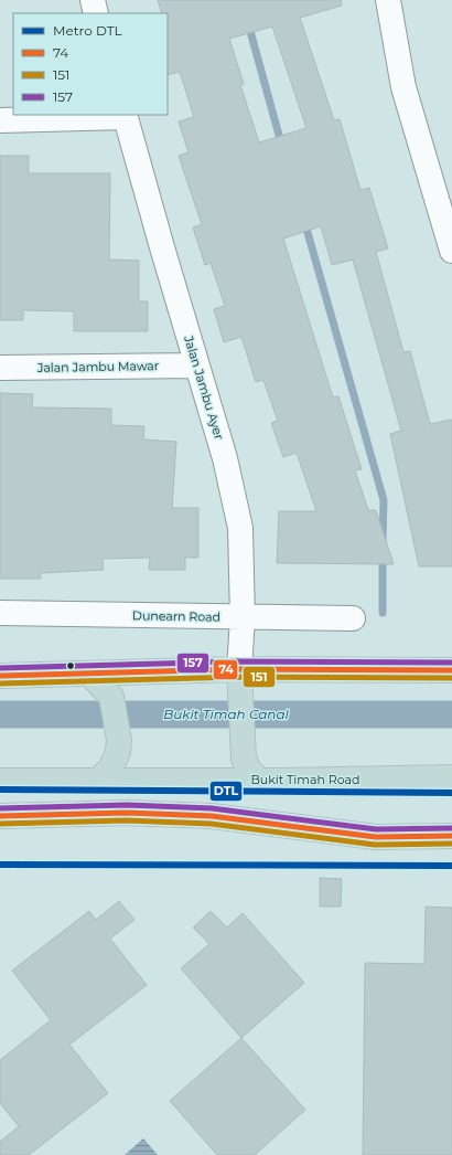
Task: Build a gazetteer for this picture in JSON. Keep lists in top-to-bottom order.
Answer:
{
  "streets": {
    "highway": ["Bukit Timah Road"],
    "street": ["Jalan Jambu Mawar", "Jalan Jambu Ayer", "Dunearn Road"]
  },
  "crossings": [
    ["Jalan Jambu Mawar", "Jalan Jambu Ayer"],
    ["Jalan Jambu Ayer", "Dunearn Road"]
  ],
  "water": ["Bukit Timah Canal"],
  "lines": [
    "transit line 157",
    "transit line 74",
    "transit line 151",
    "metro line DTL"
  ],
  "legend": [
    "Metro DTL",
    "74",
    "151",
    "157"
  ]
}
